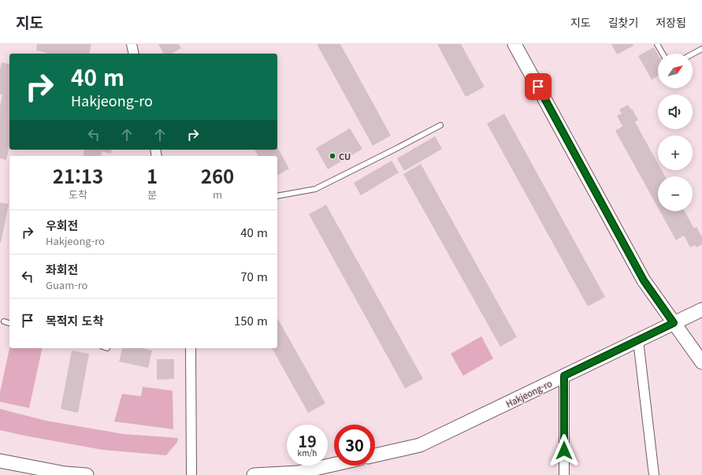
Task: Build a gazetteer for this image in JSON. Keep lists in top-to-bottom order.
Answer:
{
  "streets": {
    "main road": ["Hakjeong-ro"]
  },
  "places": ["CU"],
  "north": "top right",
  "page": {
    "header": "지도",
    "nav": ["지도", "길찾기", "저장됨"],
    "map_buttons": ["+", "−"],
    "turn": ["40 m", "Hakjeong-ro"],
    "eta": [
      "21:13",
      "도착",
      "1",
      "분",
      "260",
      "m"
    ],
    "list": [
      {
        "name": "우회전",
        "note": "Hakjeong-ro",
        "value": "40 m"
      },
      {
        "name": "좌회전",
        "note": "Guam-ro",
        "value": "70 m"
      },
      {
        "name": "목적지 도착",
        "value": "150 m"
      }
    ],
    "speed": "19 km/h",
    "limit": "30"
  }
}
